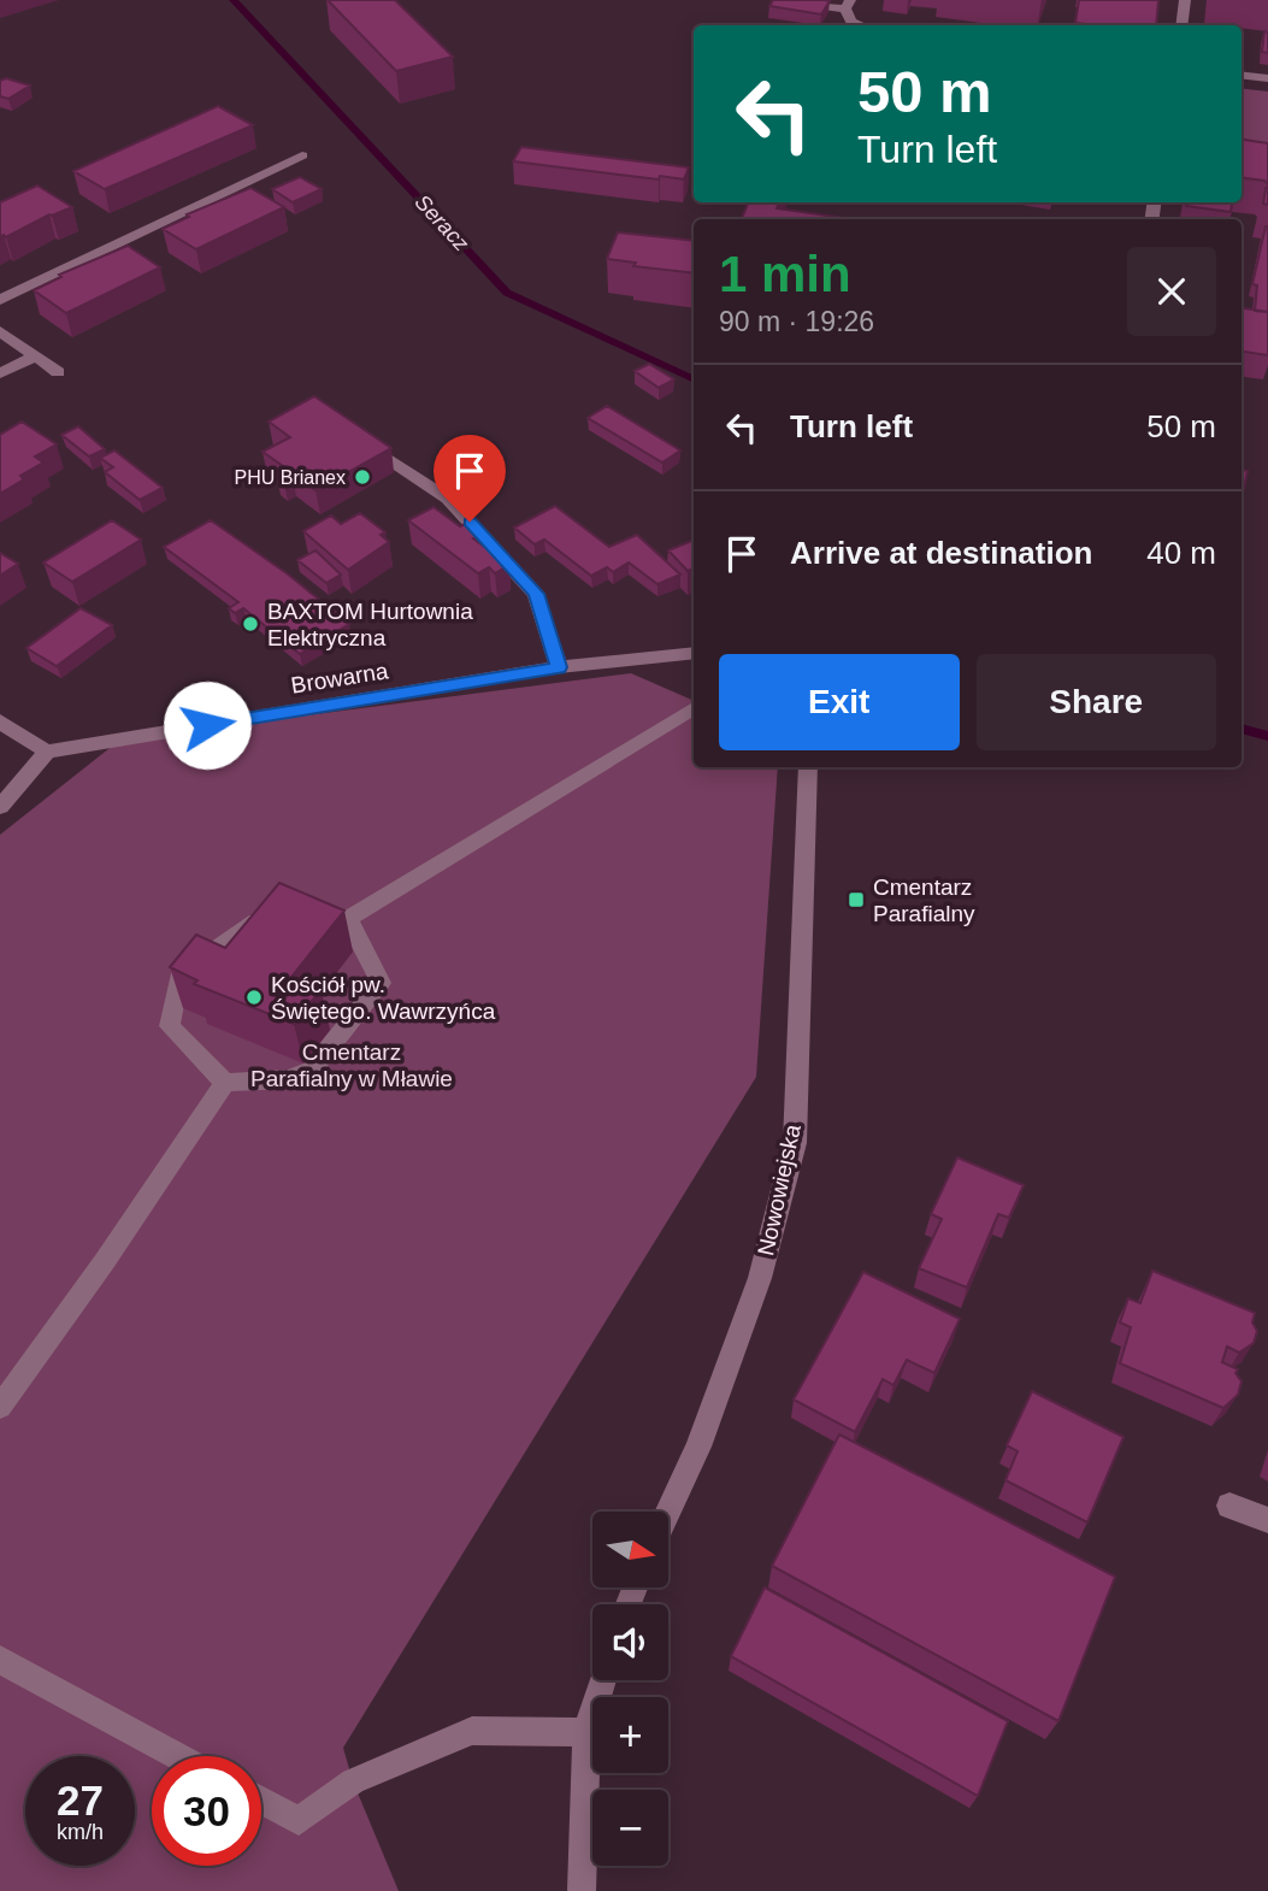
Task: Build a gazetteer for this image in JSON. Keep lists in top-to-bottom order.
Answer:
{
  "streets": {
    "street": ["Browarna", "Nowowiejska"]
  },
  "water": ["Seracz"],
  "parks": ["Cmentarz Parafialny w Mławie"],
  "places": {
    "other": ["PHU Brianex", "BAXTOM Hurtownia Elektryczna", "Kościół pw. Świętego. Wawrzyńca"],
    "transit": ["Cmentarz Parafialny"]
  },
  "north": "right",
  "page": {
    "turn": ["50 m", "Turn left"],
    "heading": ["1 min", "90 m · 19:26"],
    "list": [
      {
        "name": "Turn left",
        "value": "50 m"
      },
      {
        "name": "Arrive at destination",
        "value": "40 m"
      }
    ],
    "buttons": ["Exit", "Share"],
    "map_buttons": ["+", "−"],
    "speed": "27 km/h",
    "limit": "30"
  }
}
